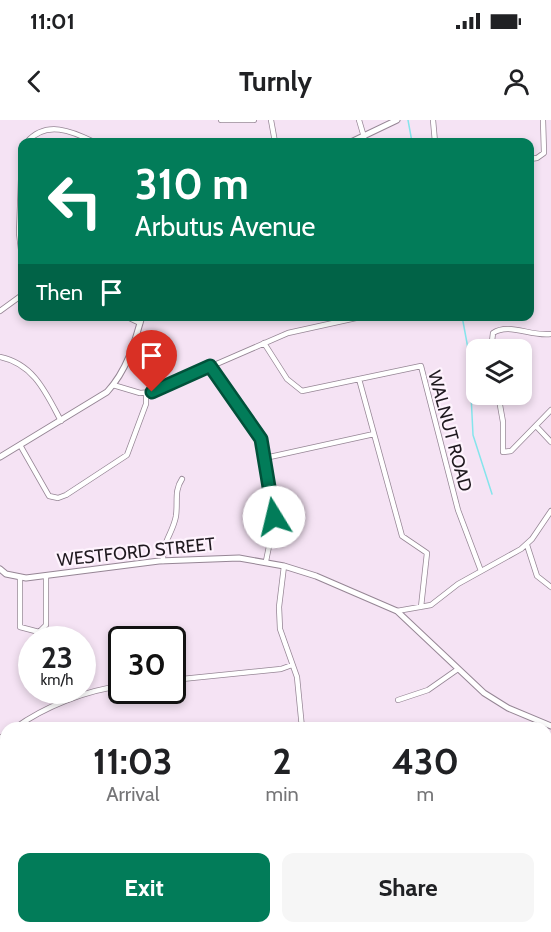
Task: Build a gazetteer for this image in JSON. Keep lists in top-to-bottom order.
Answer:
{
  "streets": {
    "main road": ["WESTFORD STREET"],
    "street": ["WALNUT ROAD"]
  },
  "page": {
    "status": "11:01",
    "header": "Turnly",
    "turn": ["310 m", "Arbutus Avenue"],
    "then": "Then",
    "speed": "23 km/h",
    "limit": "30",
    "eta": [
      "11:03",
      "Arrival",
      "2",
      "min",
      "430",
      "m"
    ],
    "buttons": ["Exit", "Share"]
  }
}
